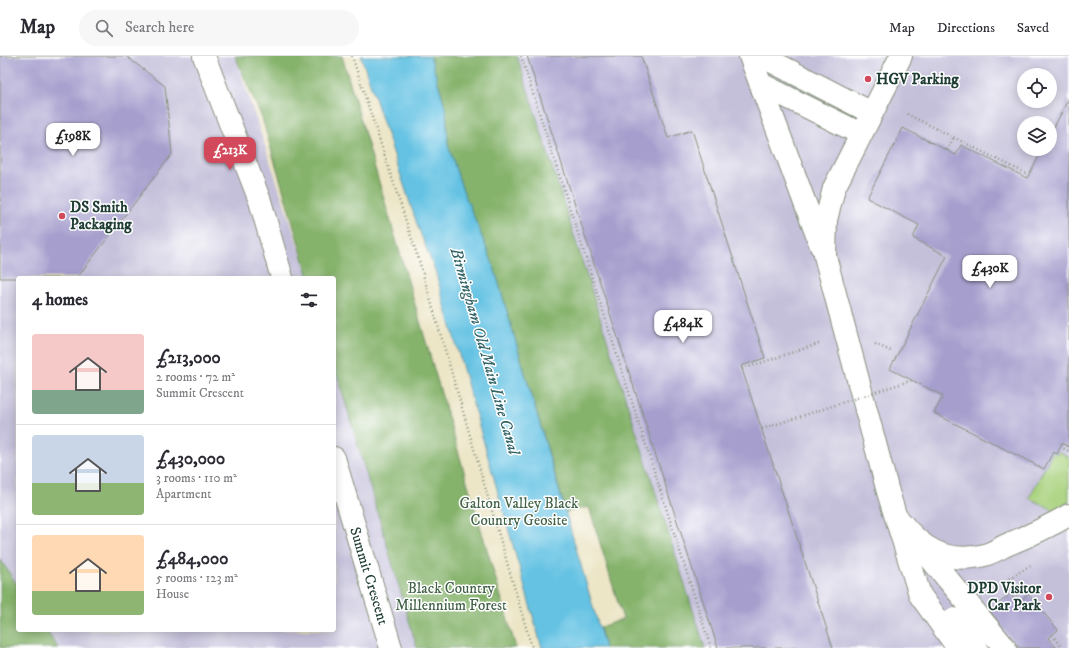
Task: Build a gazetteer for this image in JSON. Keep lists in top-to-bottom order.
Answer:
{
  "streets": {
    "street": ["Summit Crescent"]
  },
  "water": ["Birmingham Old Main Line Canal"],
  "parks": ["Galton Valley Black Country Geosite", "Black Country Millennium Forest"],
  "places": ["HGV Parking", "DS Smith Packaging", "DPD Visitor Car Park"],
  "page": {
    "header": "Map",
    "search": "Search here",
    "nav": ["Map", "Directions", "Saved"],
    "price": [
      "£198K",
      "£213K",
      "£430K",
      "£484K"
    ],
    "heading": "4 homes",
    "list": [
      {
        "name": "£213,000",
        "note": "2 rooms · 72 m² · Summit Crescent"
      },
      {
        "name": "£430,000",
        "note": "3 rooms · 110 m² · Apartment"
      },
      {
        "name": "£484,000",
        "note": "5 rooms · 123 m² · House"
      }
    ]
  }
}
